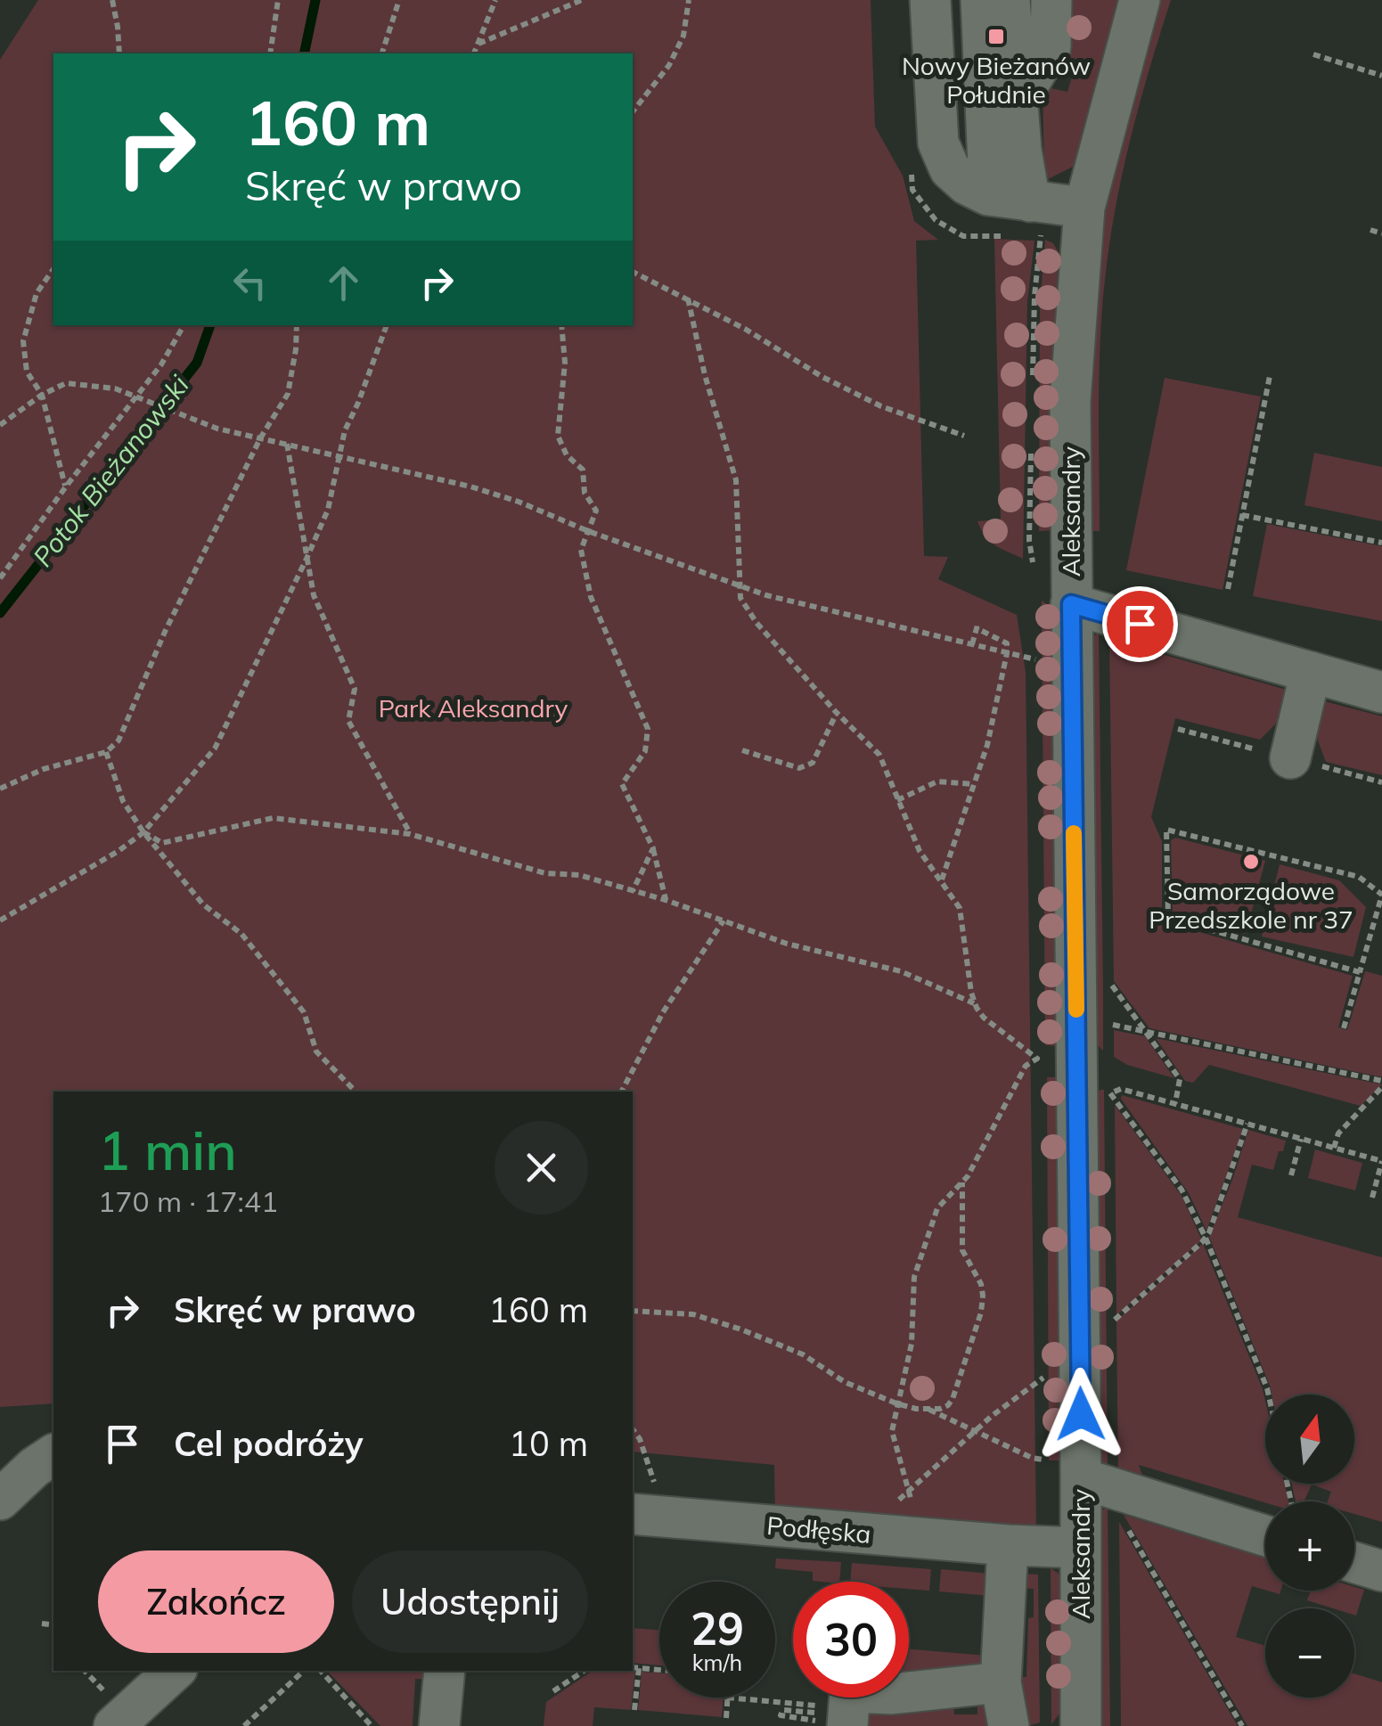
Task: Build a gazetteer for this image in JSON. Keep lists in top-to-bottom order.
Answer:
{
  "streets": {
    "street": ["Aleksandry", "Podłęska"]
  },
  "crossings": [
    ["Aleksandry", "Podłęska"]
  ],
  "water": ["Potok Bieżanowski"],
  "parks": ["Park Aleksandry"],
  "places": {
    "transit": ["Nowy Bieżanów Południe"],
    "other": ["Samorządowe Przedszkole nr 37"]
  },
  "north": "top",
  "page": {
    "turn": ["160 m", "Skręć w prawo"],
    "heading": ["1 min", "170 m · 17:41"],
    "list": [
      {
        "name": "Skręć w prawo",
        "value": "160 m"
      },
      {
        "name": "Cel podróży",
        "value": "10 m"
      }
    ],
    "map_buttons": ["+", "−"],
    "buttons": ["Zakończ", "Udostępnij"],
    "speed": "29 km/h",
    "limit": "30"
  }
}
